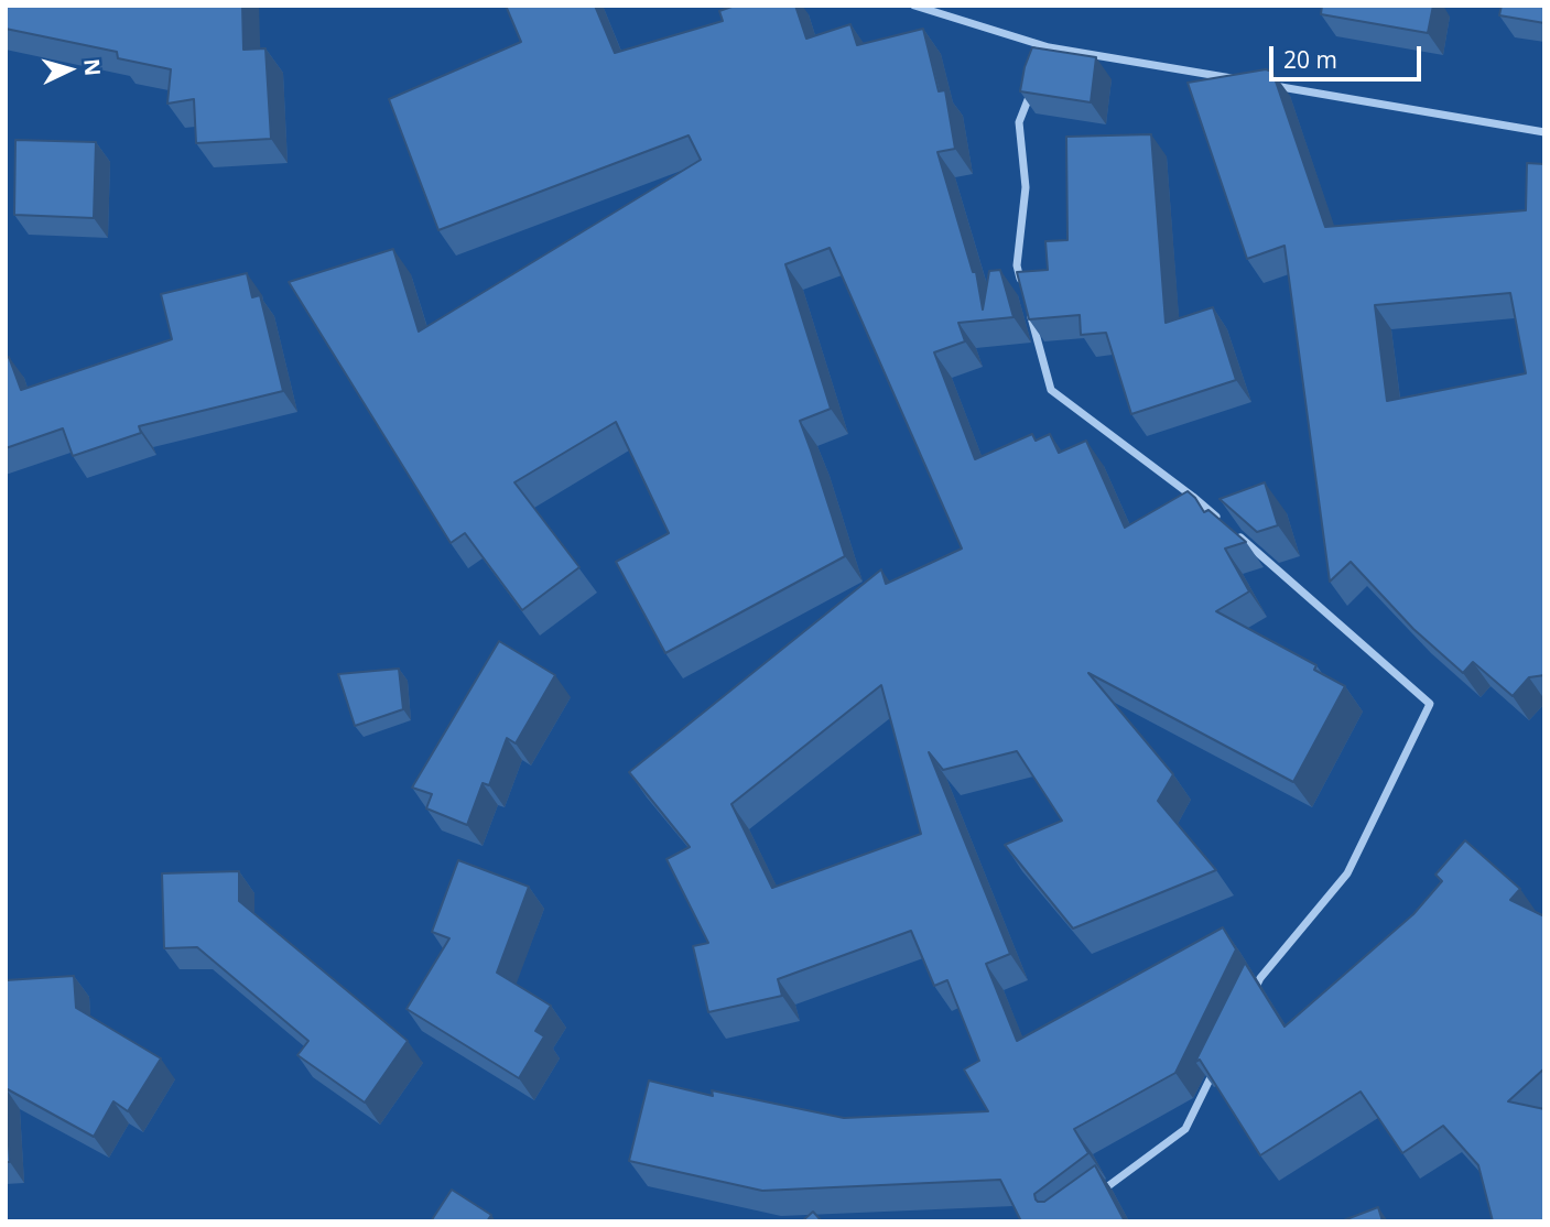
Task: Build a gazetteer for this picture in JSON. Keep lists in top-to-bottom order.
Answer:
{
  "scale_bar": "20 m",
  "north": "right"
}
